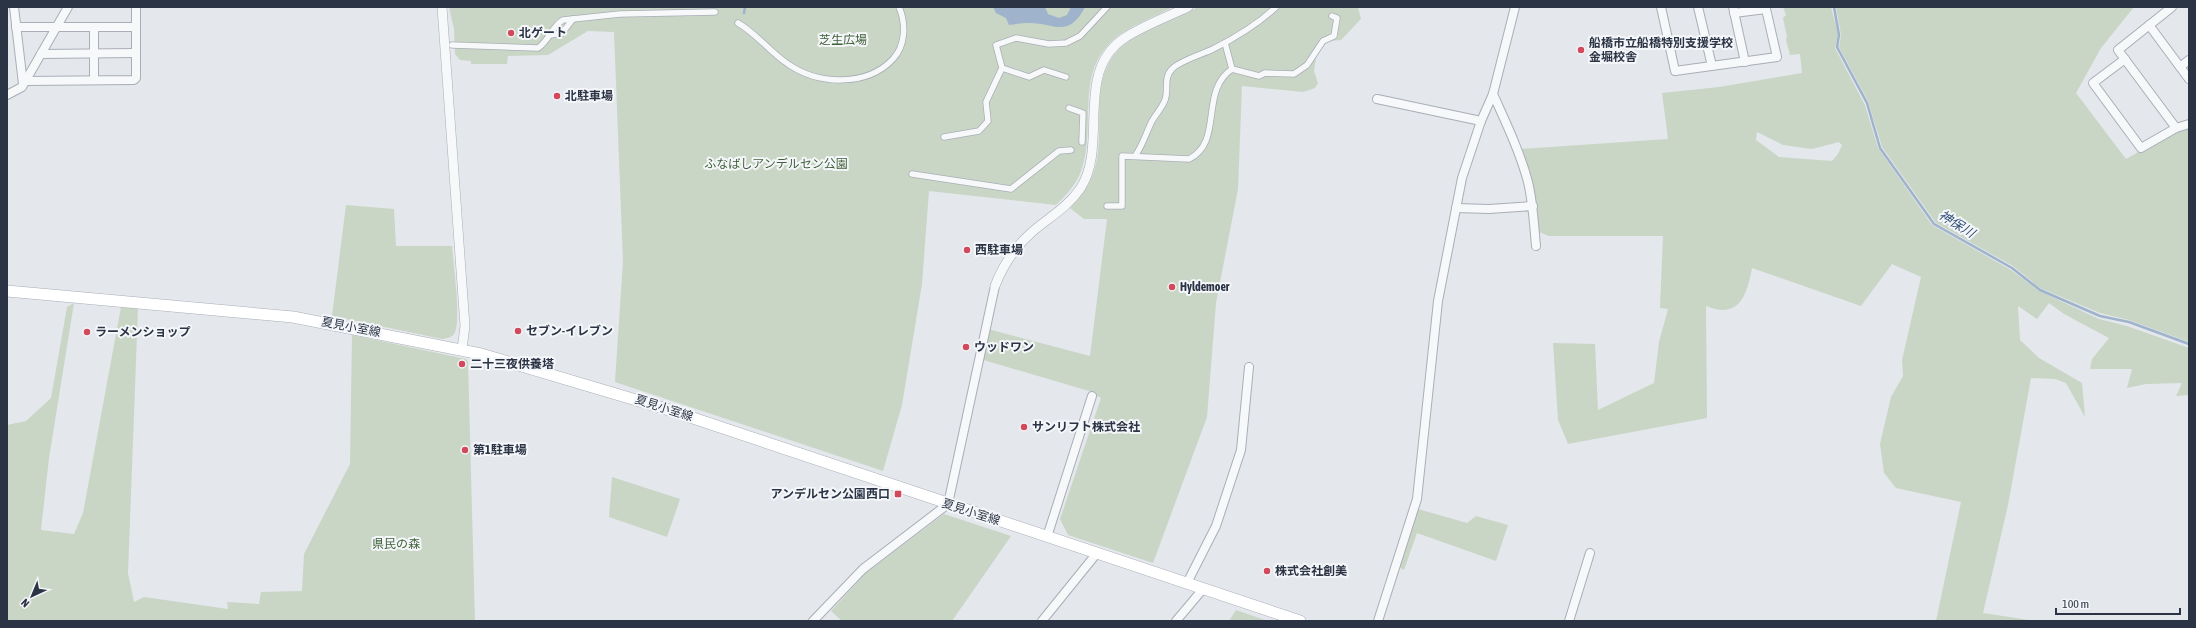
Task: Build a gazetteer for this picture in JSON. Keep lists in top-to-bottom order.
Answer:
{
  "streets": {
    "main road": ["夏見小室線"]
  },
  "water": ["神保川"],
  "parks": ["芝生広場", "ふなばしアンデルセン公園", "県民の森"],
  "places": {
    "other": [
      "北ゲート",
      "船橋市立船橋特別支援学校 金堀校舎",
      "北駐車場",
      "西駐車場",
      "Hyldemoer",
      "セブン-イレブン",
      "ラーメンショップ",
      "ウッドワン",
      "二十三夜供養塔",
      "サンリフト株式会社",
      "第1駐車場",
      "株式会社創美"
    ],
    "transit": ["アンデルセン公園西口"]
  },
  "scale_bar": "100 m",
  "north": "bottom left"
}
